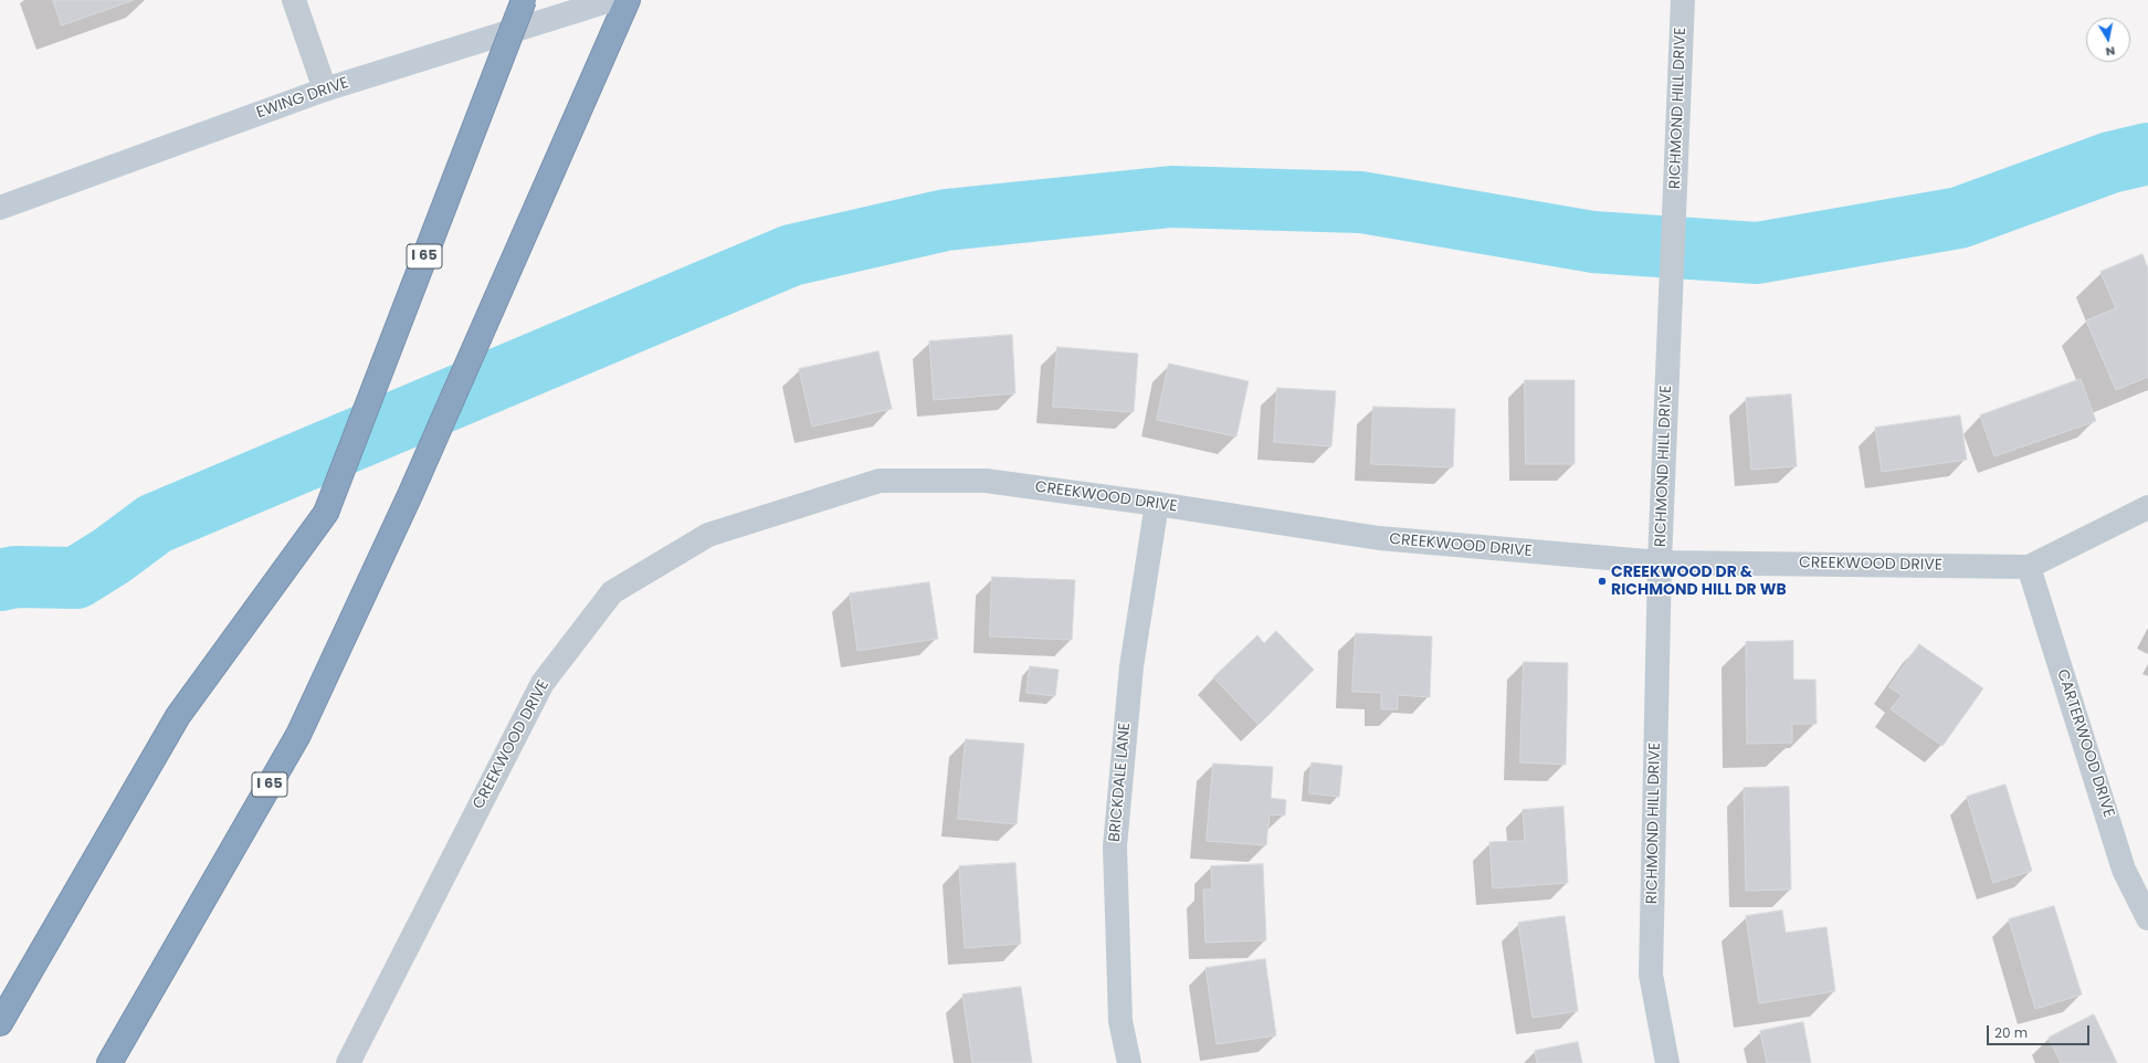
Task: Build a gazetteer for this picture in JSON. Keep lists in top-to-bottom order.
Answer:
{
  "streets": {
    "highway": ["I 65"],
    "main road": ["EWING DRIVE"],
    "street": [
      "RICHMOND HILL DRIVE",
      "CREEKWOOD DRIVE",
      "CARTERWOOD DRIVE",
      "BRICKDALE LANE"
    ]
  },
  "crossings": [
    ["RICHMOND HILL DRIVE", "CREEKWOOD DRIVE"],
    ["CREEKWOOD DRIVE", "CARTERWOOD DRIVE"],
    ["CREEKWOOD DRIVE", "BRICKDALE LANE"]
  ],
  "places": ["CREEKWOOD DR & RICHMOND HILL DR WB"],
  "scale_bar": "20 m",
  "north": "bottom"
}
